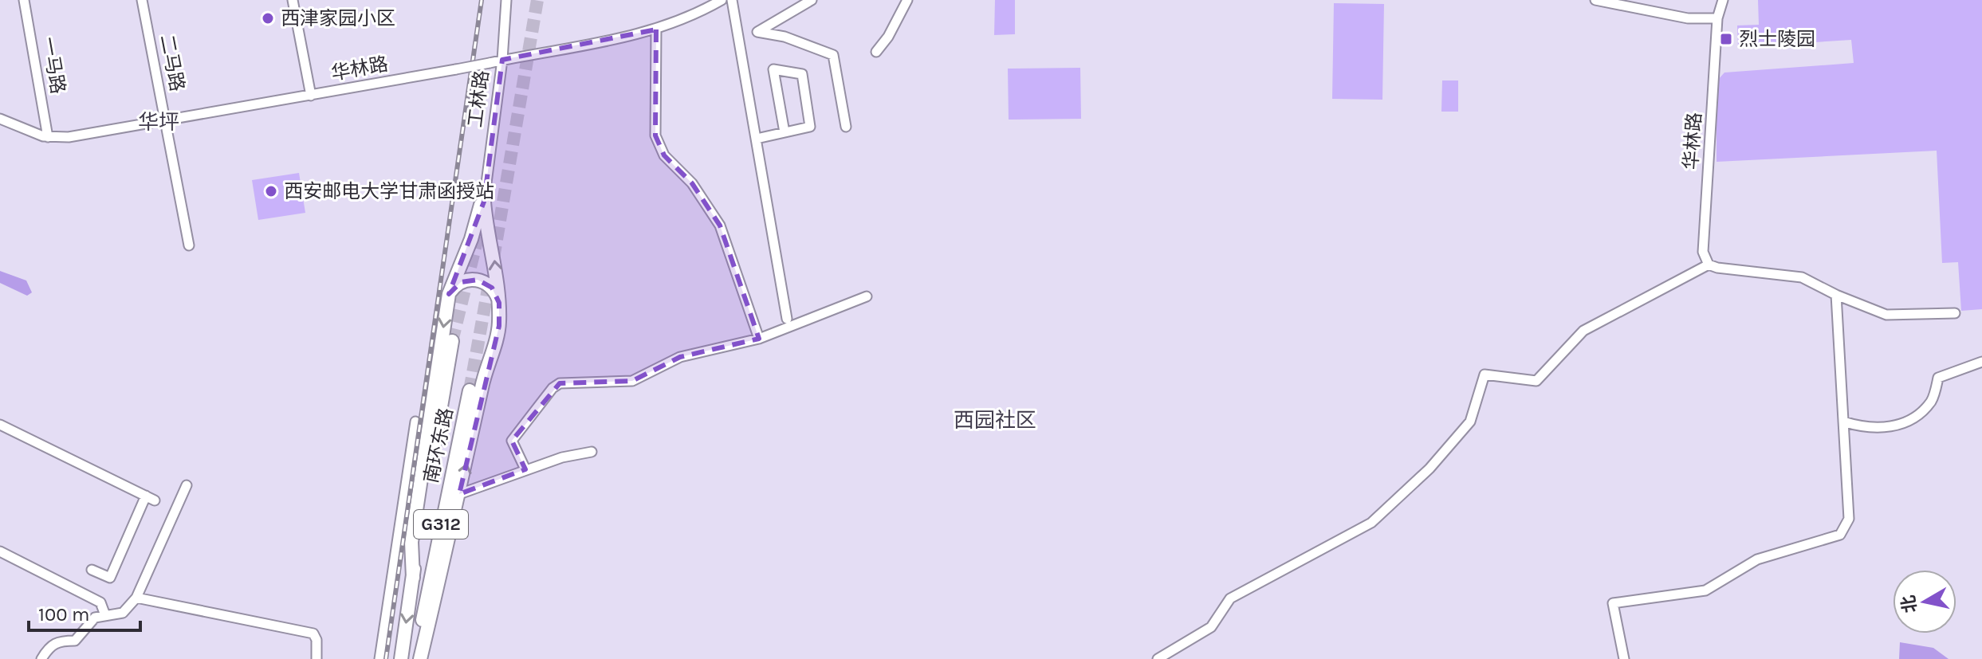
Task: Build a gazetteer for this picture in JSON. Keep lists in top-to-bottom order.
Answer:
{
  "streets": {
    "highway": ["南环东路", "G312"],
    "street": [
      "二马路",
      "一马路",
      "华林路",
      "工林路"
    ]
  },
  "crossings": [
    ["二马路", "华林路"],
    ["一马路", "华林路"],
    ["华林路", "工林路"],
    ["南环东路", "G312"]
  ],
  "districts": ["华坪", "西园社区"],
  "places": {
    "other": ["西津家园小区", "西安邮电大学甘肃函授站"],
    "transit": ["烈士陵园"]
  },
  "scale_bar": "100 m",
  "north": "left"
}
